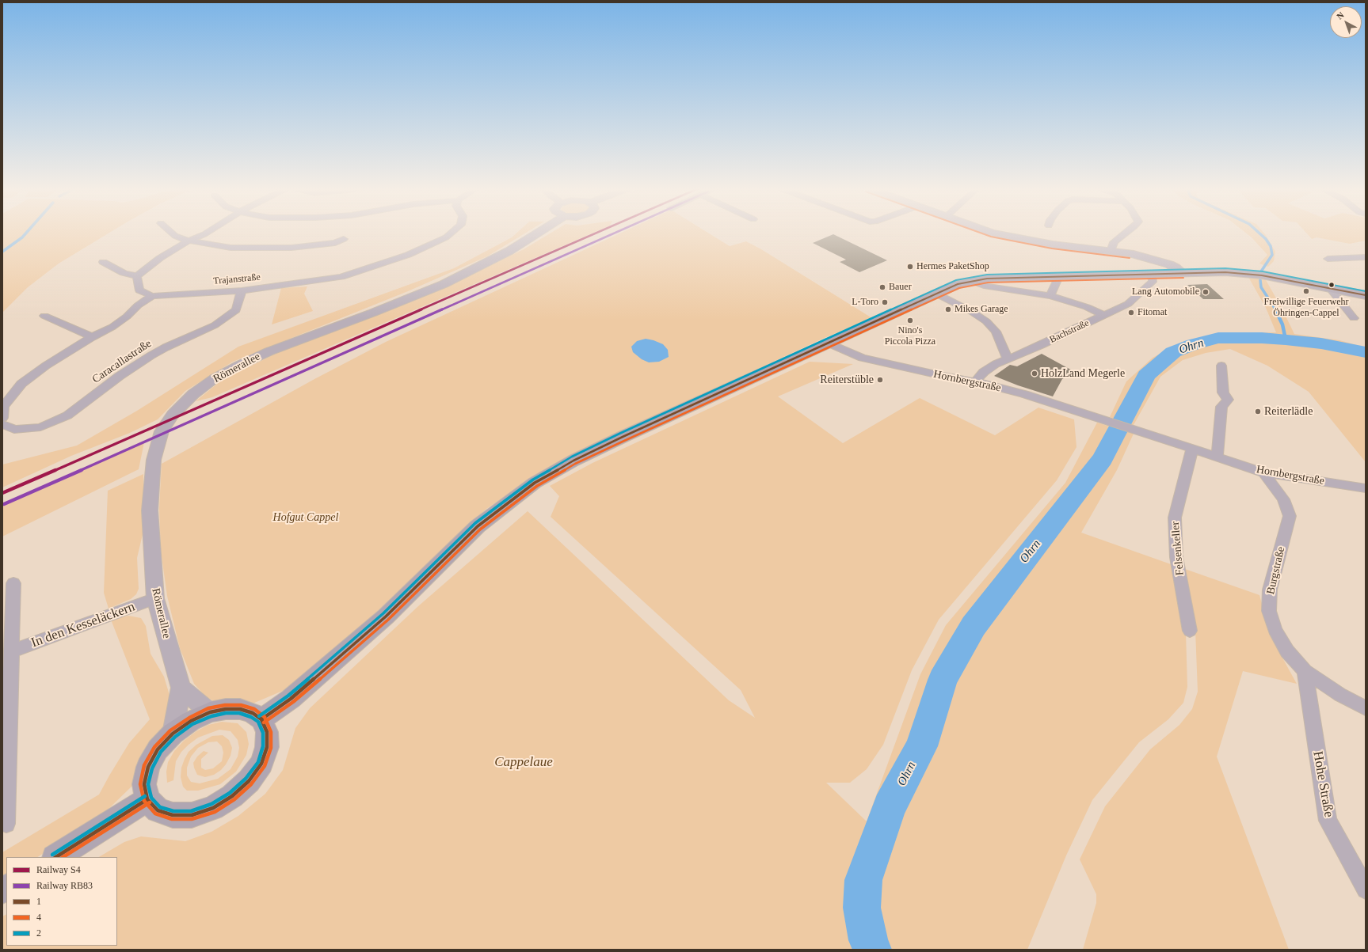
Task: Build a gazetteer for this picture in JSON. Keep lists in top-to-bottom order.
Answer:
{
  "streets": {
    "street": [
      "Trajanstraße",
      "Bachstraße",
      "Caracallastraße",
      "Römerallee",
      "Hornbergstraße",
      "Felsenkeller",
      "Burgstraße",
      "In den Kesseläckern",
      "Hohe Straße"
    ]
  },
  "crossings": [
    ["Trajanstraße", "Caracallastraße"],
    ["Bachstraße", "Hornbergstraße"],
    ["Römerallee", "In den Kesseläckern"],
    ["Hornbergstraße", "Felsenkeller"],
    ["Hornbergstraße", "Burgstraße"],
    ["Burgstraße", "Hohe Straße"]
  ],
  "water": ["Ohrn"],
  "parks": ["Hofgut Cappel", "Cappelaue"],
  "places": [
    "Hermes PaketShop",
    "Bauer",
    "Freiwillige Feuerwehr Öhringen-Cappel",
    "Lang Automobile",
    "L-Toro",
    "Mikes Garage",
    "Fitomat",
    "Nino's Piccola Pizza",
    "HolzLand Megerle",
    "Reiterstüble",
    "Reiterlädle"
  ],
  "lines": [
    "rail line S4",
    "rail line RB83",
    "transit line 4",
    "transit line 2",
    "transit line 1"
  ],
  "legend": [
    "Railway S4",
    "Railway RB83",
    "1",
    "4",
    "2"
  ],
  "north": "top left"
}
